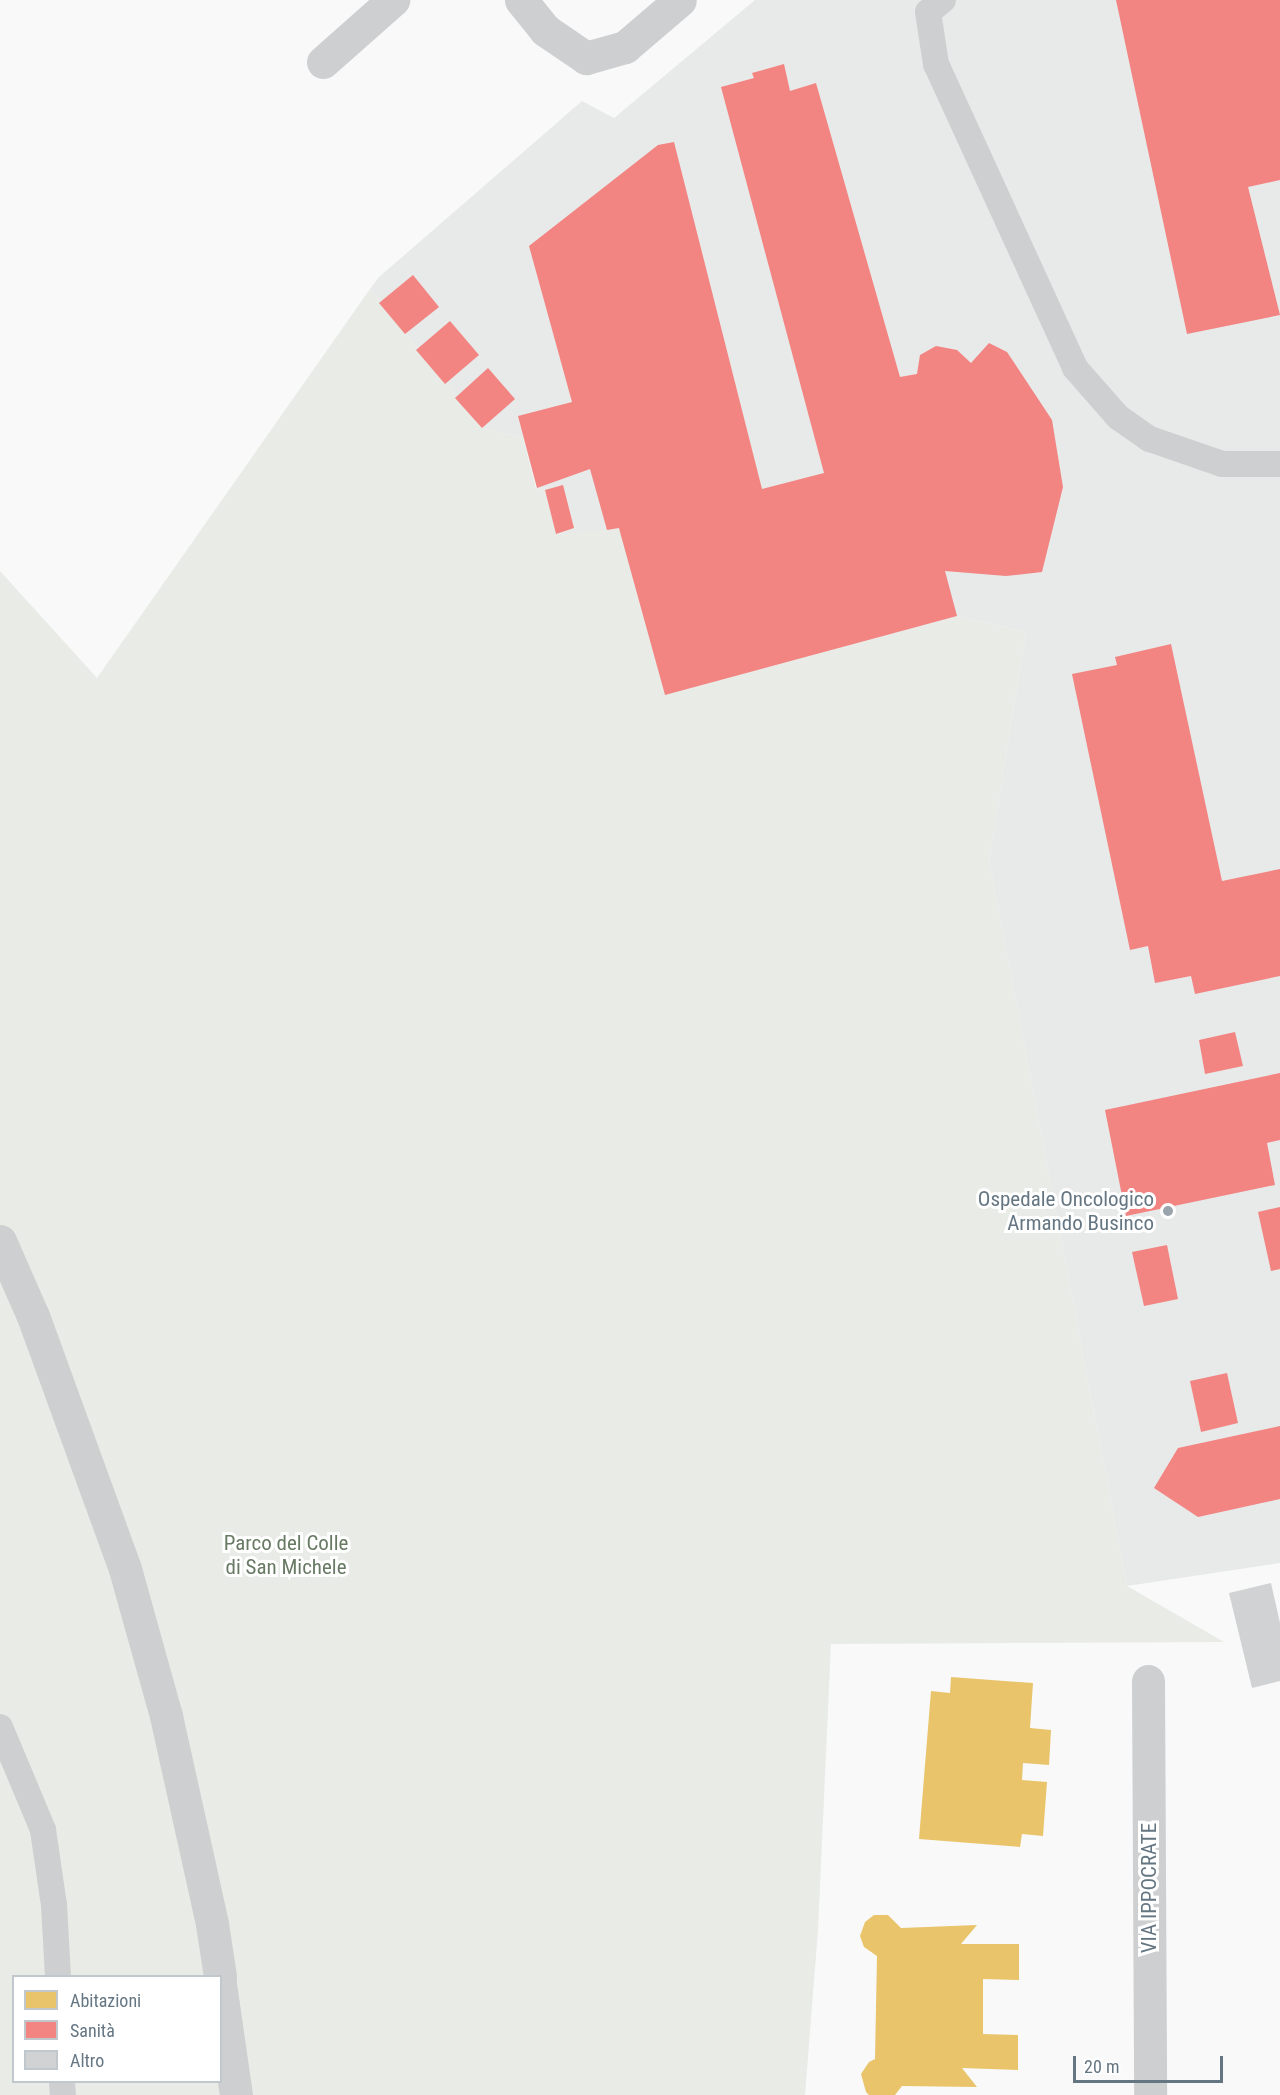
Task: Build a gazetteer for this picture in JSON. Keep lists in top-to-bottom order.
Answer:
{
  "streets": {
    "street": ["VIA IPPOCRATE"]
  },
  "parks": ["Parco del Colle di San Michele"],
  "places": ["Ospedale Oncologico Armando Businco"],
  "legend": ["Abitazioni", "Sanità", "Altro"],
  "scale_bar": "20 m"
}
